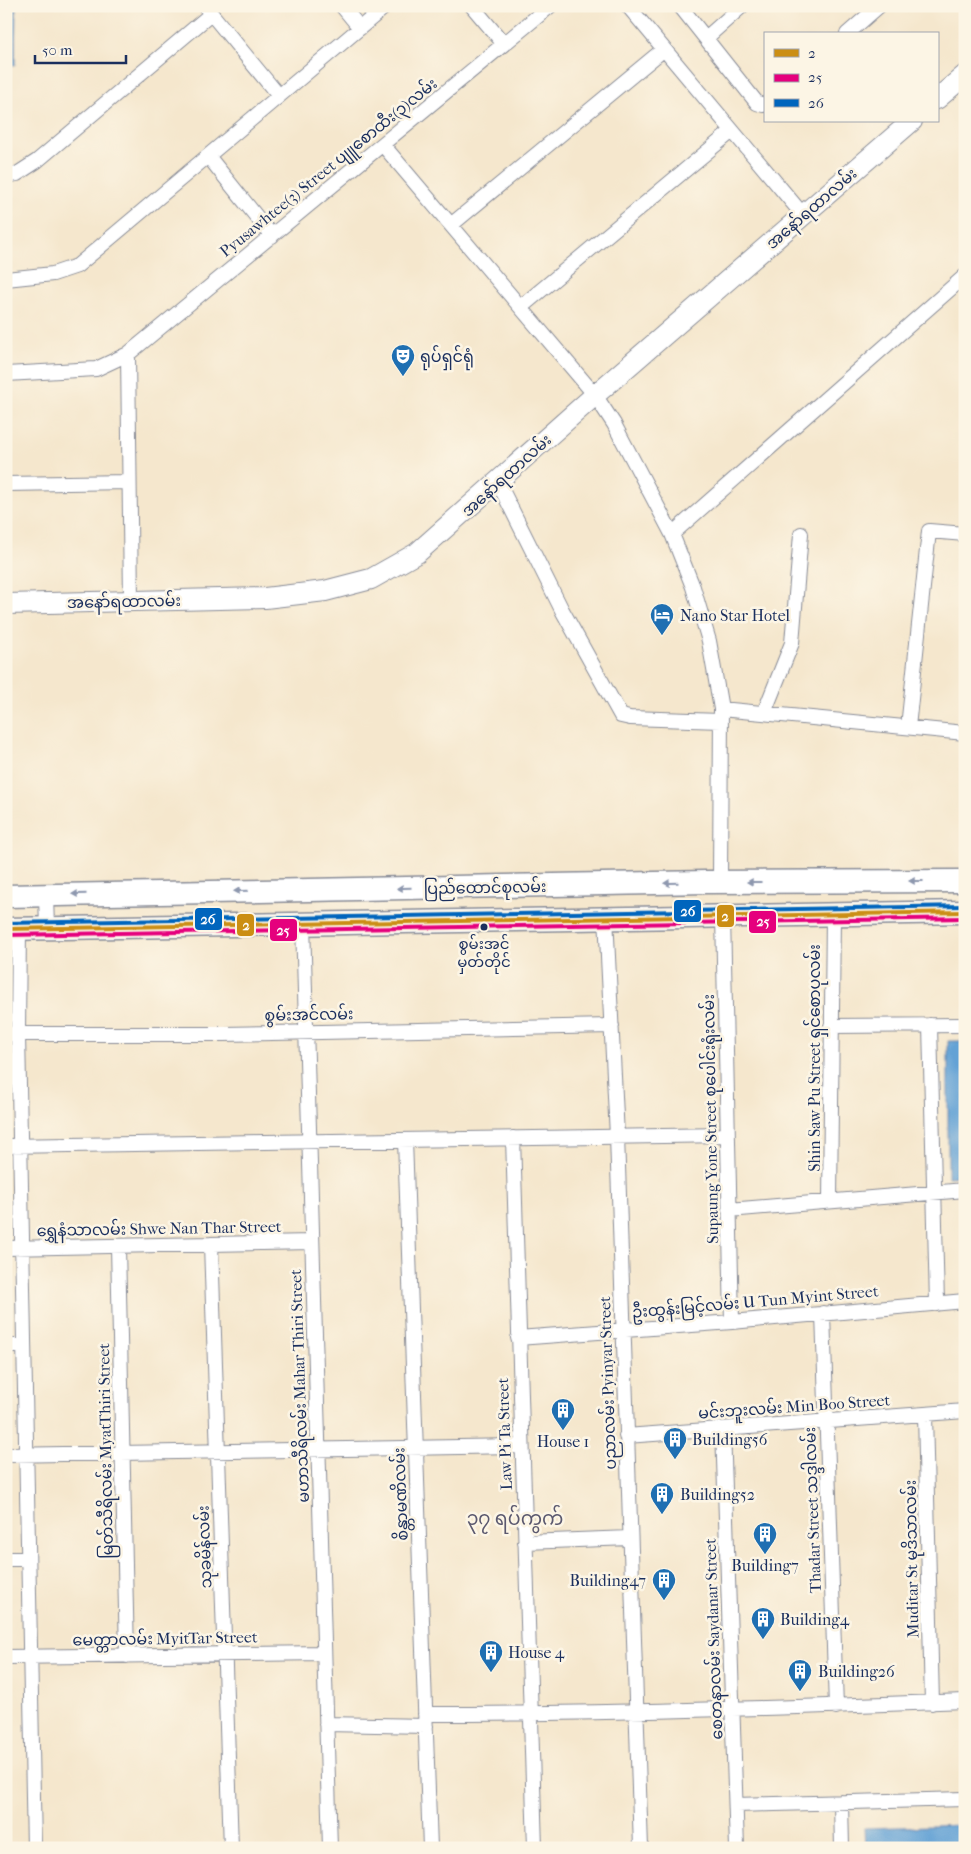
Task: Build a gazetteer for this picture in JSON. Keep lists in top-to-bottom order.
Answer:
{
  "streets": {
    "main road": ["အနော်ရထာလမ်း", "ပြည်ထောင်စုလမ်း"],
    "street": [
      "Pyusawhtee(3) Street ပျူစောထီး(၃)လမ်း",
      "စွမ်းအင်လမ်း",
      "Shin Saw Pu Street ရှင်စောပုလမ်း",
      "Supaung Yone Street စုပေါင်းရုံးလမ်း",
      "ရွှေနံသာလမ်း Shwe Nan Thar Street",
      "ဦးထွန်းမြင့်လမ်း U Tun Myint Street",
      "ပညာလမ်း Pyinyar Street",
      "မဟာသီရိလမ်း Mahar Thiri Street",
      "မင်းဘူးလမ်း Min Boo Street",
      "Law Pi Ta Street",
      "မြတ်သီရိလမ်း MyatThiri Street",
      "စိန္တာမဏိလမ်း",
      "Thadar Street သဒ္ဒါလမ်း",
      "သုခမိန်လမ်း",
      "Muditar St မုဒိသာလမ်း",
      "မေတ္တာလမ်း MyitTar Street",
      "စေတနာလမ်း Saydanar Street"
    ]
  },
  "crossings": [
    ["ပြည်ထောင်စုလမ်း", "Shin Saw Pu Street ရှင်စောပုလမ်း"],
    ["ပြည်ထောင်စုလမ်း", "Supaung Yone Street စုပေါင်းရုံးလမ်း"],
    ["ပြည်ထောင်စုလမ်း", "ပညာလမ်း Pyinyar Street"],
    ["ပြည်ထောင်စုလမ်း", "မဟာသီရိလမ်း Mahar Thiri Street"],
    ["စွမ်းအင်လမ်း", "ပညာလမ်း Pyinyar Street"],
    ["စွမ်းအင်လမ်း", "မဟာသီရိလမ်း Mahar Thiri Street"],
    ["Supaung Yone Street စုပေါင်းရုံးလမ်း", "ဦးထွန်းမြင့်လမ်း U Tun Myint Street"],
    ["ရွှေနံသာလမ်း Shwe Nan Thar Street", "မဟာသီရိလမ်း Mahar Thiri Street"],
    ["ရွှေနံသာလမ်း Shwe Nan Thar Street", "မြတ်သီရိလမ်း MyatThiri Street"],
    ["ရွှေနံသာလမ်း Shwe Nan Thar Street", "သုခမိန်လမ်း"],
    ["ဦးထွန်းမြင့်လမ်း U Tun Myint Street", "ပညာလမ်း Pyinyar Street"],
    ["ဦးထွန်းမြင့်လမ်း U Tun Myint Street", "Law Pi Ta Street"],
    ["ဦးထွန်းမြင့်လမ်း U Tun Myint Street", "Thadar Street သဒ္ဒါလမ်း"],
    ["ပညာလမ်း Pyinyar Street", "မင်းဘူးလမ်း Min Boo Street"],
    ["မဟာသီရိလမ်း Mahar Thiri Street", "မေတ္တာလမ်း MyitTar Street"],
    ["မင်းဘူးလမ်း Min Boo Street", "Thadar Street သဒ္ဒါလမ်း"],
    ["မင်းဘူးလမ်း Min Boo Street", "Muditar St မုဒိသာလမ်း"],
    ["မင်းဘူးလမ်း Min Boo Street", "စေတနာလမ်း Saydanar Street"],
    ["မြတ်သီရိလမ်း MyatThiri Street", "မေတ္တာလမ်း MyitTar Street"],
    ["သုခမိန်လမ်း", "မေတ္တာလမ်း MyitTar Street"]
  ],
  "districts": ["၃၇ ရပ်ကွက်"],
  "places": {
    "theatre": ["ရုပ်ရှင်ရုံ"],
    "hotel": ["Nano Star Hotel"],
    "other": ["စွမ်းအင် မှတ်တိုင်"],
    "building": [
      "House 1",
      "Building56",
      "Building52",
      "Building7",
      "Building47",
      "Building4",
      "House 4",
      "Building26"
    ]
  },
  "lines": ["transit line 26", "transit line 2", "transit line 25"],
  "legend": ["2", "25", "26"],
  "scale_bar": "50 m"
}
